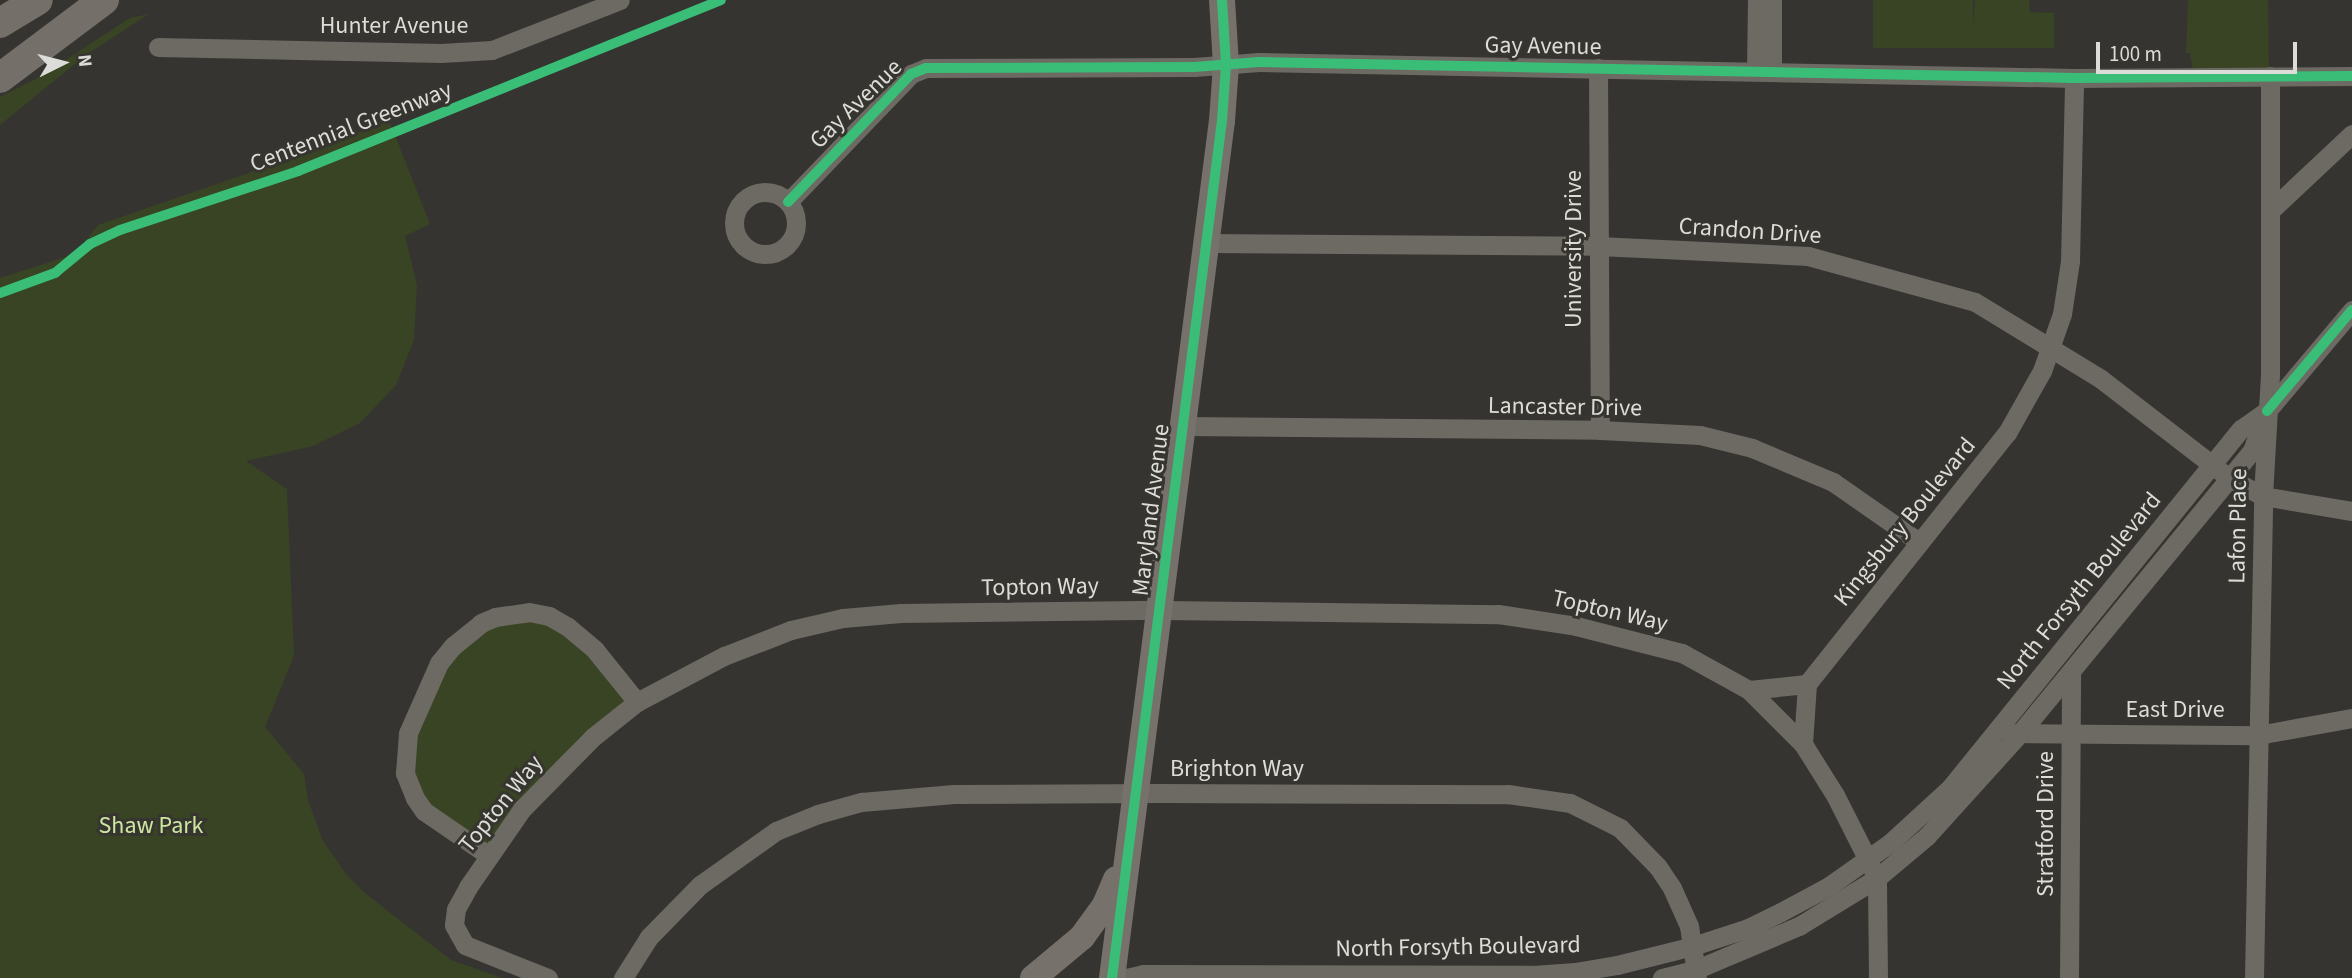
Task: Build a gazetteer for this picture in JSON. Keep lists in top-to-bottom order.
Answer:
{
  "streets": {
    "main road": ["Maryland Avenue"],
    "street": [
      "Hunter Avenue",
      "Gay Avenue",
      "Crandon Drive",
      "University Drive",
      "Lancaster Drive",
      "Kingsbury Boulevard",
      "Lafon Place",
      "Topton Way",
      "North Forsyth Boulevard",
      "East Drive",
      "Brighton Way",
      "Stratford Drive"
    ],
    "cycle path": ["Centennial Greenway"]
  },
  "crossings": [
    ["Gay Avenue", "University Drive"],
    ["Gay Avenue", "Maryland Avenue"],
    ["Gay Avenue", "Kingsbury Boulevard"],
    ["Gay Avenue", "Lafon Place"],
    ["Crandon Drive", "University Drive"],
    ["Crandon Drive", "Maryland Avenue"],
    ["Crandon Drive", "Kingsbury Boulevard"],
    ["Crandon Drive", "Lafon Place"],
    ["Crandon Drive", "North Forsyth Boulevard"],
    ["University Drive", "Lancaster Drive"],
    ["Lancaster Drive", "Maryland Avenue"],
    ["Lancaster Drive", "Kingsbury Boulevard"],
    ["Maryland Avenue", "Topton Way"],
    ["Maryland Avenue", "Brighton Way"],
    ["Lafon Place", "North Forsyth Boulevard"],
    ["Lafon Place", "East Drive"],
    ["North Forsyth Boulevard", "East Drive"],
    ["North Forsyth Boulevard", "Brighton Way"],
    ["North Forsyth Boulevard", "Stratford Drive"],
    ["East Drive", "Stratford Drive"]
  ],
  "parks": ["Shaw Park"],
  "scale_bar": "100 m",
  "north": "right"
}
